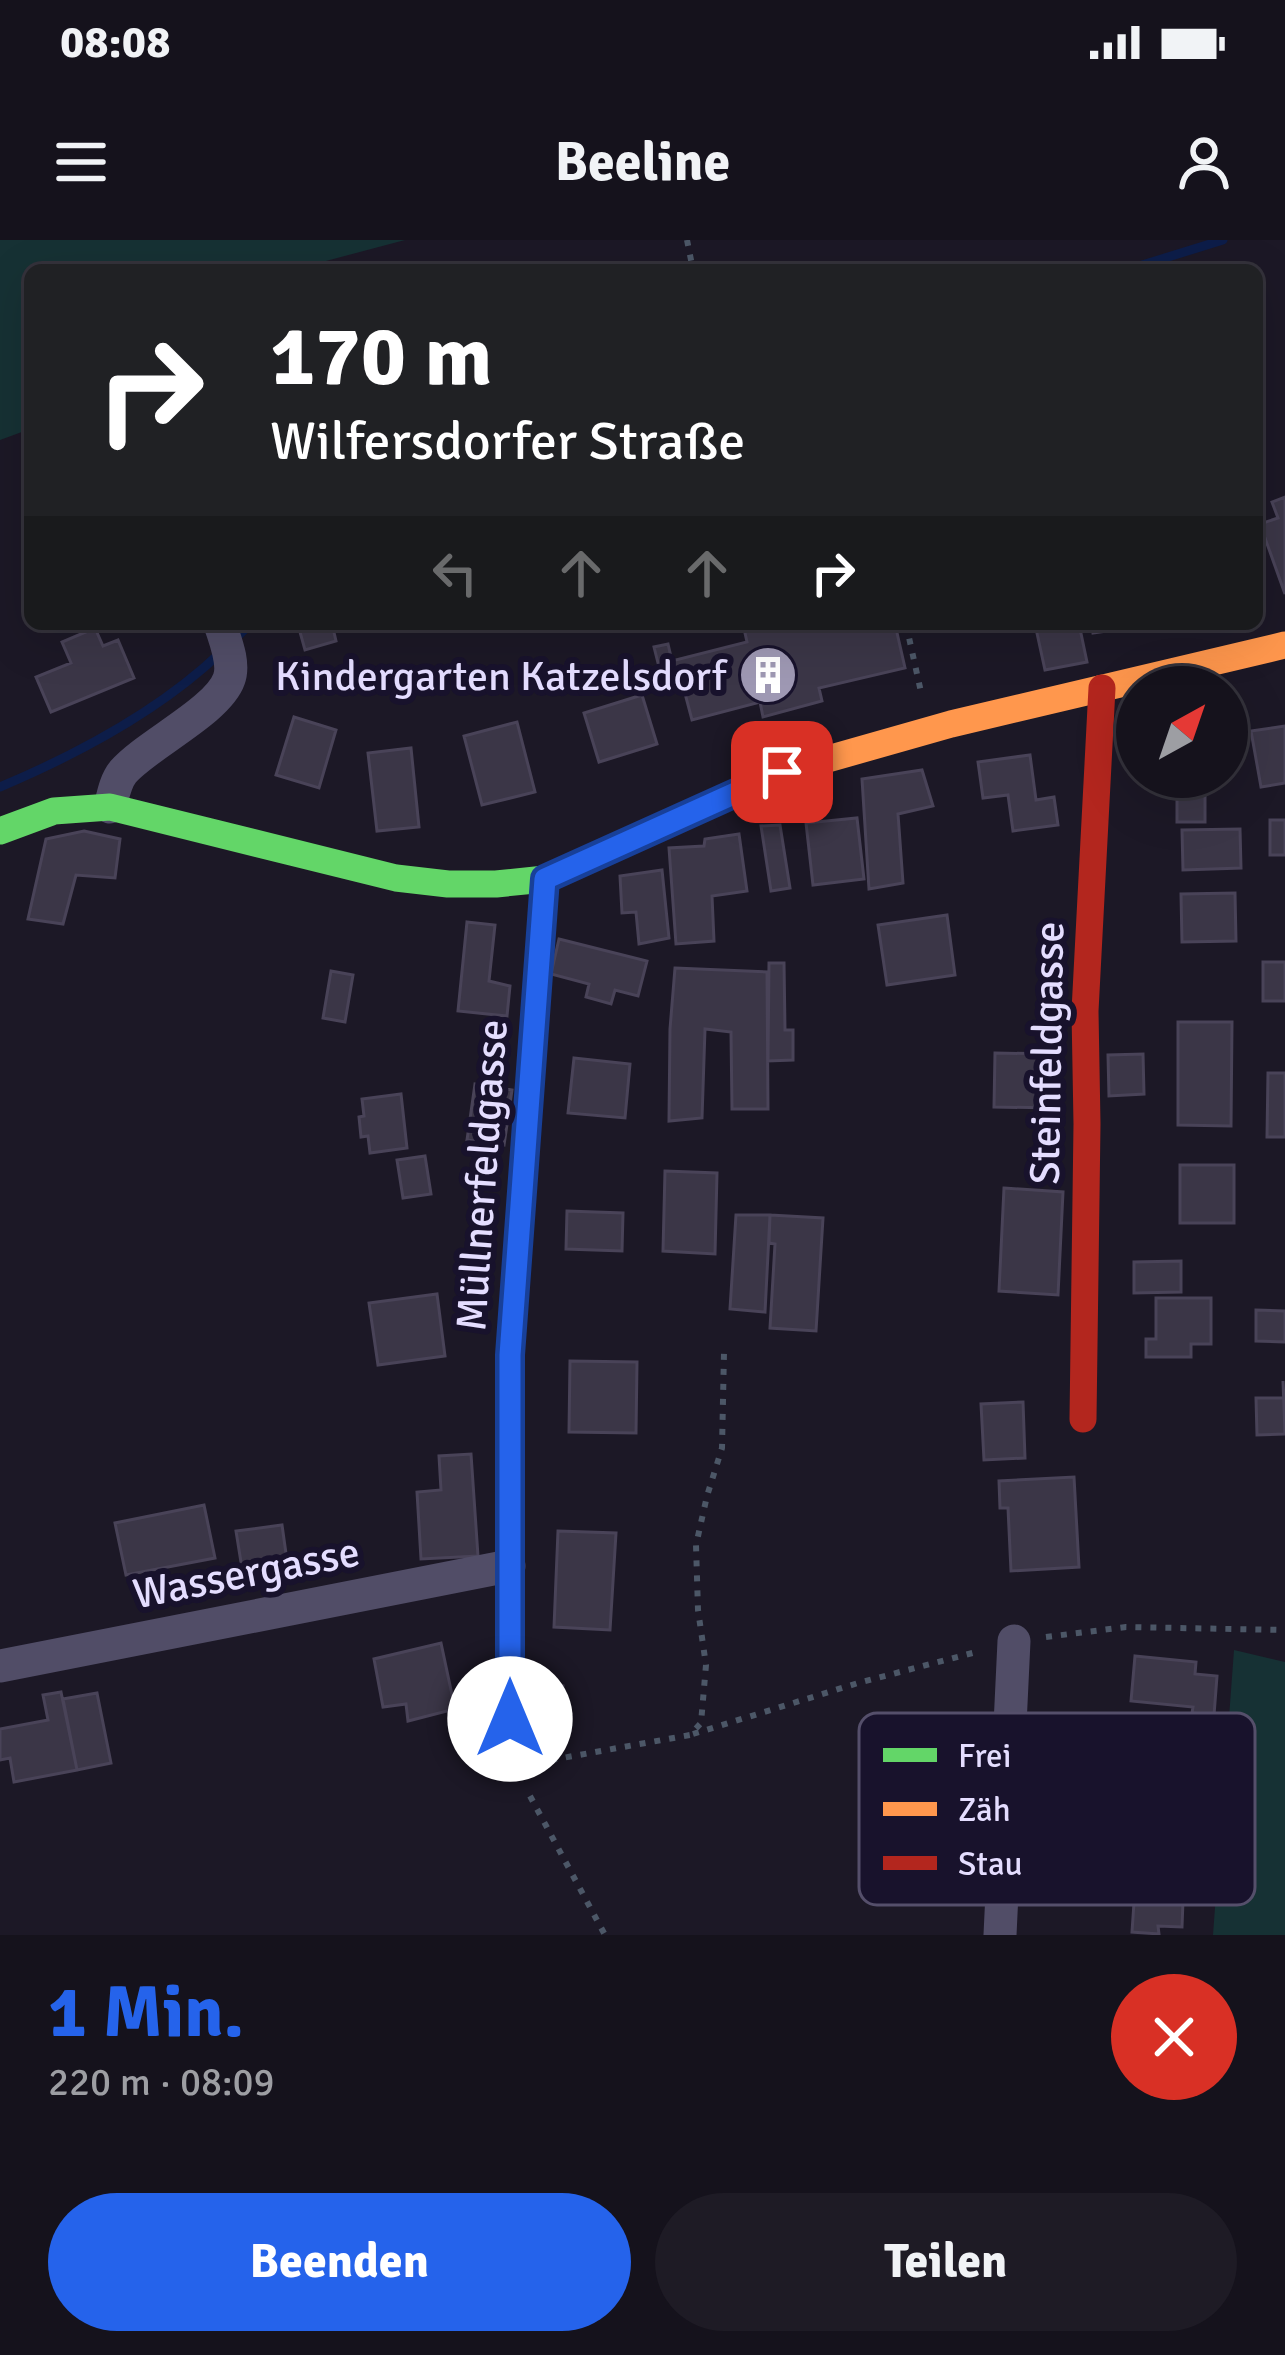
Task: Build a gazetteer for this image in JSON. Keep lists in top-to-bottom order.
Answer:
{
  "streets": {
    "street": ["Steinfeldgasse", "Müllnerfeldgasse", "Wassergasse"]
  },
  "crossings": [
    ["Müllnerfeldgasse", "Wassergasse"]
  ],
  "places": {
    "building": ["Kindergarten Katzelsdorf"]
  },
  "legend": ["Frei", "Zäh", "Stau"],
  "north": "top right",
  "page": {
    "status": "08:08",
    "header": "Beeline",
    "turn": ["170 m", "Wilfersdorfer Straße"],
    "heading": ["1 Min.", "220 m · 08:09"],
    "buttons": ["Beenden", "Teilen"]
  }
}
